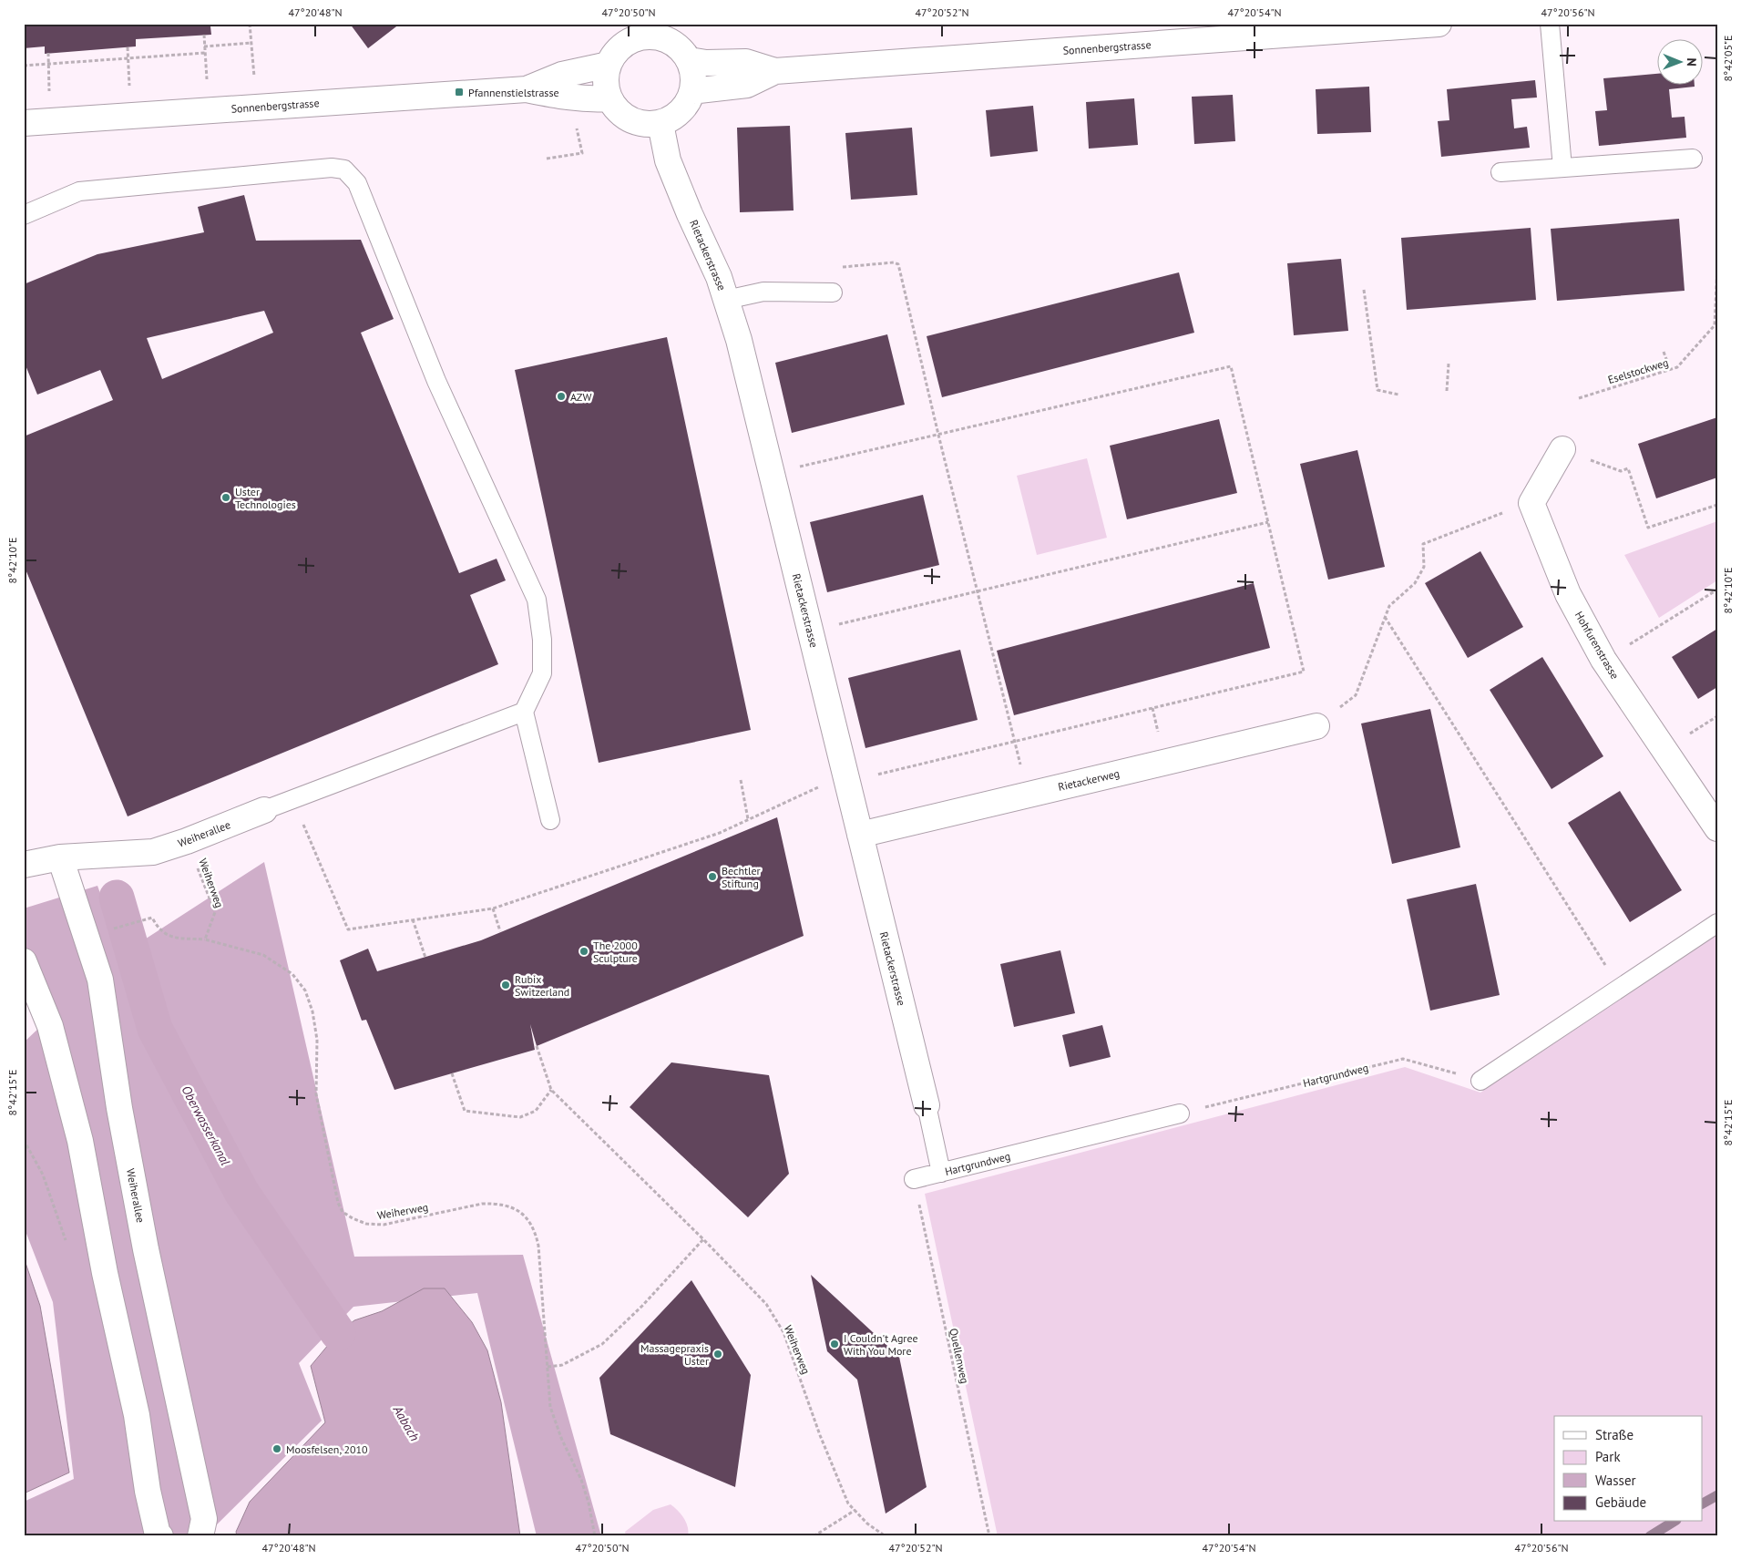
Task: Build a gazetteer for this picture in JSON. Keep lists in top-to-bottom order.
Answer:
{
  "streets": {
    "street": [
      "Sonnenbergstrasse",
      "Rietackerstrasse",
      "Hohfurenstrasse",
      "Rietackerweg",
      "Weiherallee"
    ],
    "lane": ["Hartgrundweg"],
    "path": ["Eselstockweg", "Weiherweg", "Quellenweg"]
  },
  "crossings": [
    ["Sonnenbergstrasse", "Rietackerstrasse"],
    ["Rietackerstrasse", "Rietackerweg"],
    ["Weiherallee", "Weiherweg"],
    ["Hartgrundweg", "Quellenweg"]
  ],
  "water": ["Oberwasserkanal", "Aabach"],
  "places": {
    "transit": ["Pfannenstielstrasse"],
    "other": [
      "AZW",
      "Uster Technologies",
      "Bechtler Stiftung",
      "The 2000 Sculpture",
      "Rubix Switzerland",
      "I Couldn't Agree With You More",
      "Massagepraxis Uster",
      "Moosfelsen, 2010"
    ]
  },
  "legend": [
    "Straße",
    "Park",
    "Wasser",
    "Gebäude"
  ],
  "north": "right",
  "coordinates": [
    "47°20'48\"N",
    "47°20'50\"N",
    "47°20'52\"N",
    "47°20'54\"N",
    "47°20'56\"N",
    "8°42'05\"E",
    "8°42'10\"E",
    "8°42'15\"E"
  ]
}
